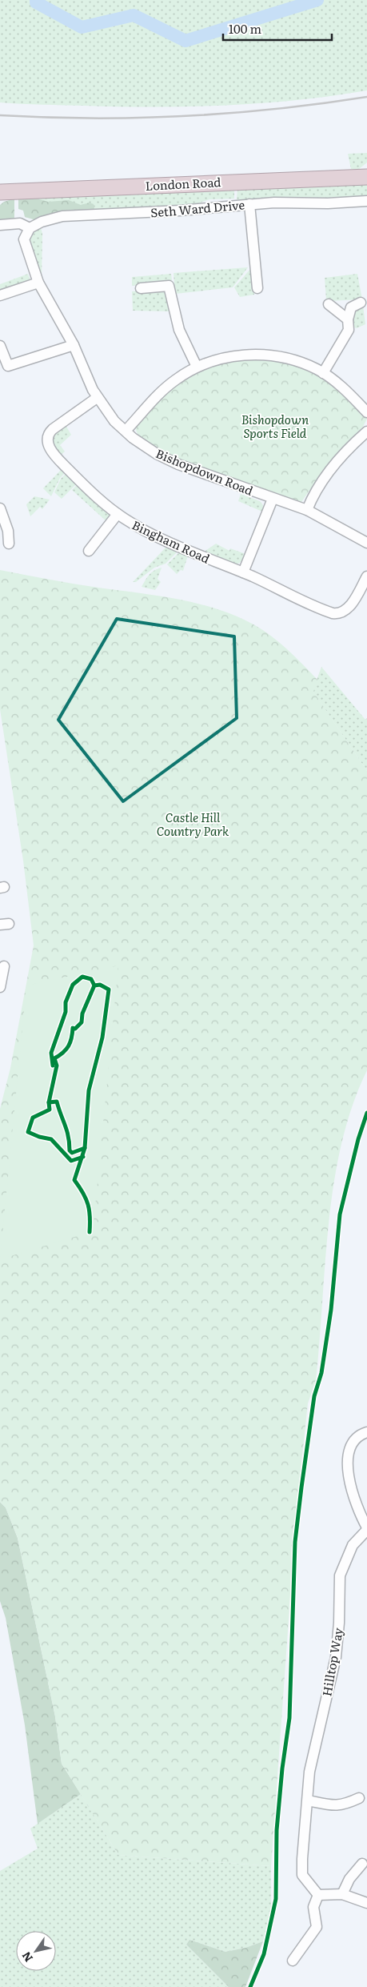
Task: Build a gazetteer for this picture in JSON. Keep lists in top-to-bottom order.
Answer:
{
  "streets": {
    "highway": ["London Road"],
    "street": [
      "Seth Ward Drive",
      "Bishopdown Road",
      "Bingham Road",
      "Hilltop Way"
    ]
  },
  "crossings": [
    ["Seth Ward Drive", "Bishopdown Road"],
    ["Bishopdown Road", "Bingham Road"]
  ],
  "parks": ["Bishopdown Sports Field", "Castle Hill Country Park"],
  "scale_bar": "100 m",
  "north": "bottom left"
}
